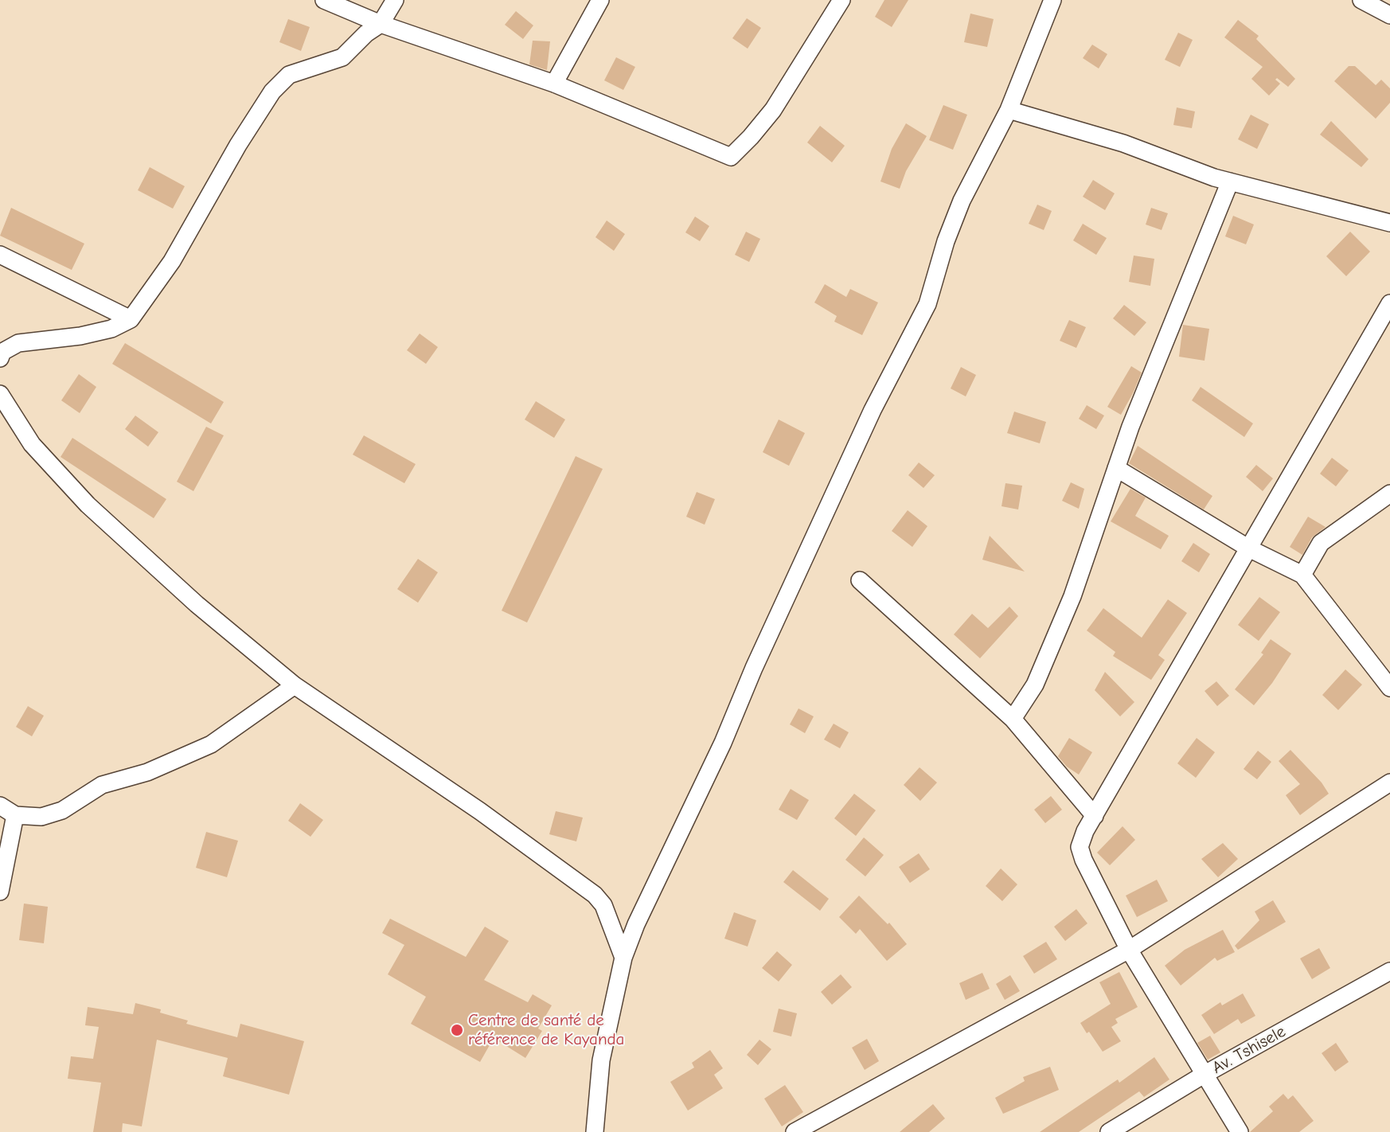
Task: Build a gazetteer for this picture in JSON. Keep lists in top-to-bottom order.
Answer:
{
  "streets": {
    "street": ["Av. Tshisele"]
  },
  "places": ["Centre de santé de référence de Kayanda"]
}
